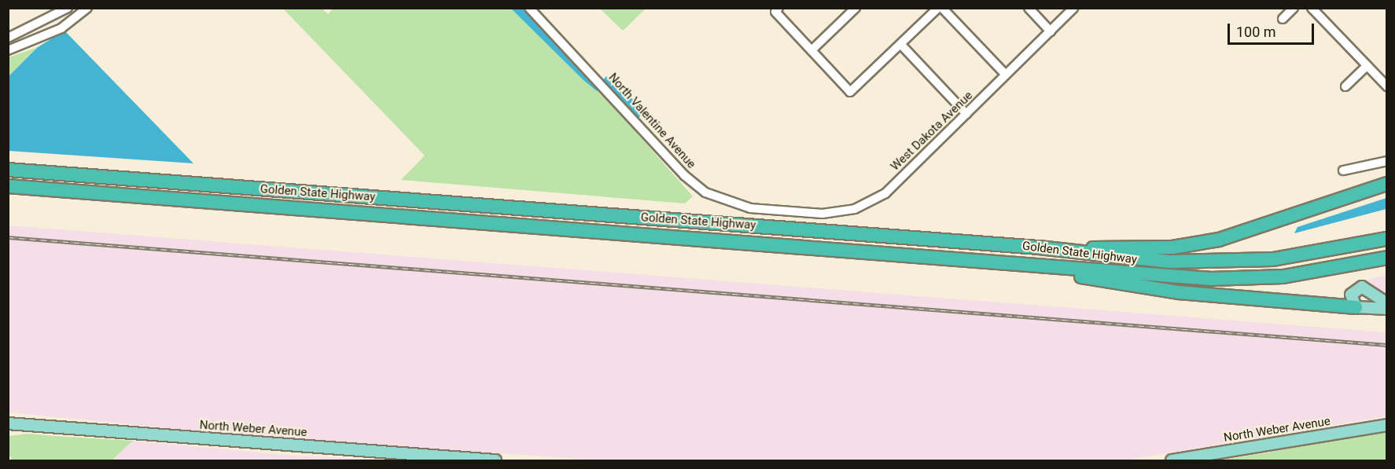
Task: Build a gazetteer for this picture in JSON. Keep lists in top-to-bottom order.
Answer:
{
  "streets": {
    "highway": ["Golden State Highway"],
    "main road": ["North Weber Avenue"],
    "street": ["North Valentine Avenue", "West Dakota Avenue"]
  },
  "crossings": [
    ["North Valentine Avenue", "West Dakota Avenue"]
  ],
  "scale_bar": "100 m"
}
